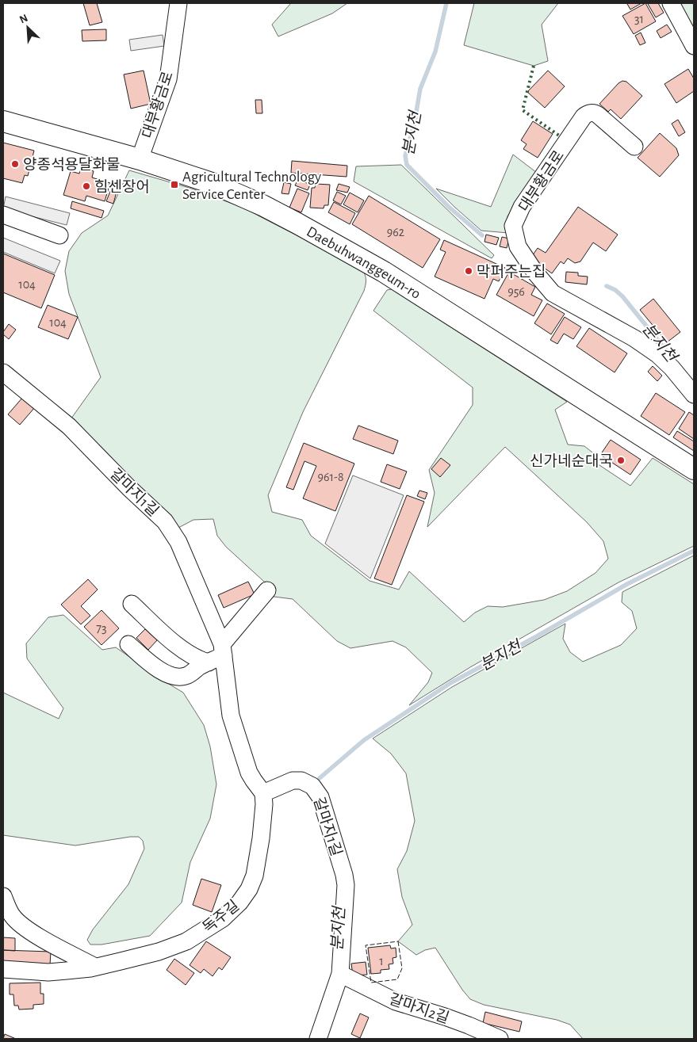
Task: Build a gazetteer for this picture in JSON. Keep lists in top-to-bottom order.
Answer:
{
  "streets": {
    "main road": ["Daebuhwanggeum-ro"],
    "street": [
      "대부황금로",
      "갈마지1길",
      "독주길",
      "갈마지2길"
    ]
  },
  "crossings": [
    ["대부황금로", "Daebuhwanggeum-ro"],
    ["갈마지1길", "독주길"],
    ["갈마지1길", "갈마지2길"]
  ],
  "water": ["분지천"],
  "places": {
    "other": [
      "양종석용달화물",
      "힘센장어",
      "막퍼주는집",
      "신가네순대국"
    ],
    "transit": ["Agricultural Technology Service Center"]
  },
  "house_numbers": [
    "31",
    "962",
    "104",
    "956",
    "104",
    "961-8",
    "73",
    "1"
  ],
  "north": "top left"
}
